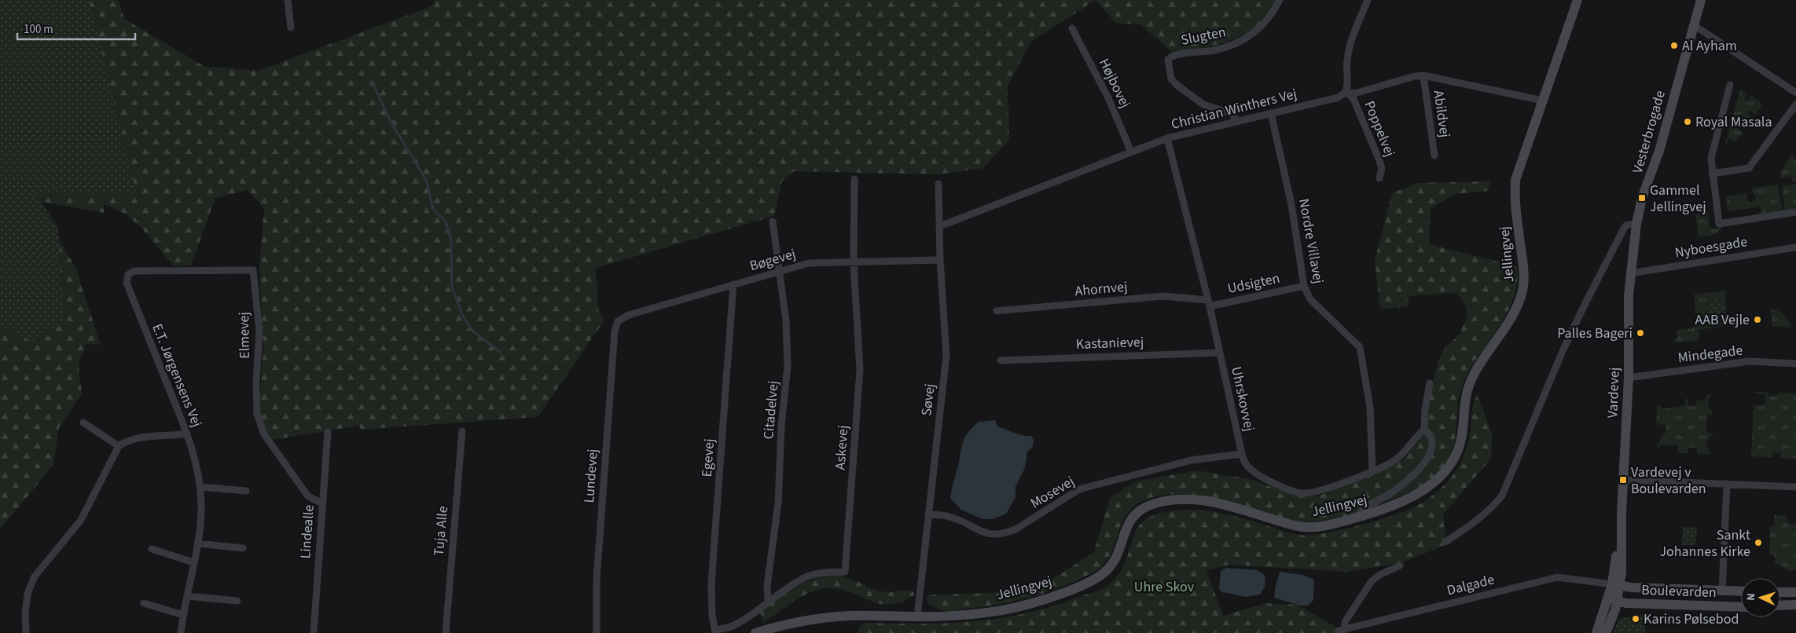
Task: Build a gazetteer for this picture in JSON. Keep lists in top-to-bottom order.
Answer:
{
  "streets": {
    "main road": [
      "Vesterbrogade",
      "Jellingvej",
      "Vardevej",
      "Boulevarden"
    ],
    "street": [
      "Slugten",
      "Højbovej",
      "Christian Winthers Vej",
      "Abildvej",
      "Poppelvej",
      "Nordre Villavej",
      "Nyboesgade",
      "Bøgevej",
      "Udsigten",
      "Ahornvej",
      "Elmevej",
      "Kastanievej",
      "Mindegade",
      "E.T. Jørgensens Vej",
      "Uhrskovvej",
      "Søvej",
      "Citadelvej",
      "Askevej",
      "Egevej",
      "Lundevej",
      "Mosevej",
      "Tuja Alle",
      "Lindealle",
      "Dalgade"
    ]
  },
  "crossings": [
    ["Slugten", "Christian Winthers Vej"],
    ["Højbovej", "Christian Winthers Vej"],
    ["Christian Winthers Vej", "Abildvej"],
    ["Christian Winthers Vej", "Poppelvej"],
    ["Christian Winthers Vej", "Nordre Villavej"],
    ["Christian Winthers Vej", "Jellingvej"],
    ["Christian Winthers Vej", "Uhrskovvej"],
    ["Christian Winthers Vej", "Søvej"],
    ["Vesterbrogade", "Nyboesgade"],
    ["Vesterbrogade", "Vardevej"],
    ["Nordre Villavej", "Udsigten"],
    ["Nordre Villavej", "Uhrskovvej"],
    ["Nyboesgade", "Vardevej"],
    ["Jellingvej", "Søvej"],
    ["Bøgevej", "Søvej"],
    ["Bøgevej", "Citadelvej"],
    ["Bøgevej", "Askevej"],
    ["Bøgevej", "Egevej"],
    ["Bøgevej", "Lundevej"],
    ["Udsigten", "Ahornvej"],
    ["Udsigten", "Uhrskovvej"],
    ["Ahornvej", "Uhrskovvej"],
    ["Elmevej", "E.T. Jørgensens Vej"],
    ["Elmevej", "Lindealle"],
    ["Kastanievej", "Uhrskovvej"],
    ["Mindegade", "Vardevej"],
    ["Vardevej", "Dalgade"],
    ["Vardevej", "Boulevarden"],
    ["Uhrskovvej", "Mosevej"],
    ["Søvej", "Mosevej"],
    ["Citadelvej", "Askevej"],
    ["Askevej", "Egevej"],
    ["Dalgade", "Boulevarden"]
  ],
  "parks": ["Uhre Skov"],
  "places": {
    "other": [
      "Al Ayham",
      "Royal Masala",
      "AAB Vejle",
      "Palles Bageri",
      "Sankt Johannes Kirke",
      "Karins Pølsebod"
    ],
    "transit": ["Gammel Jellingvej", "Vardevej v Boulevarden"]
  },
  "scale_bar": "100 m",
  "north": "left"
}
